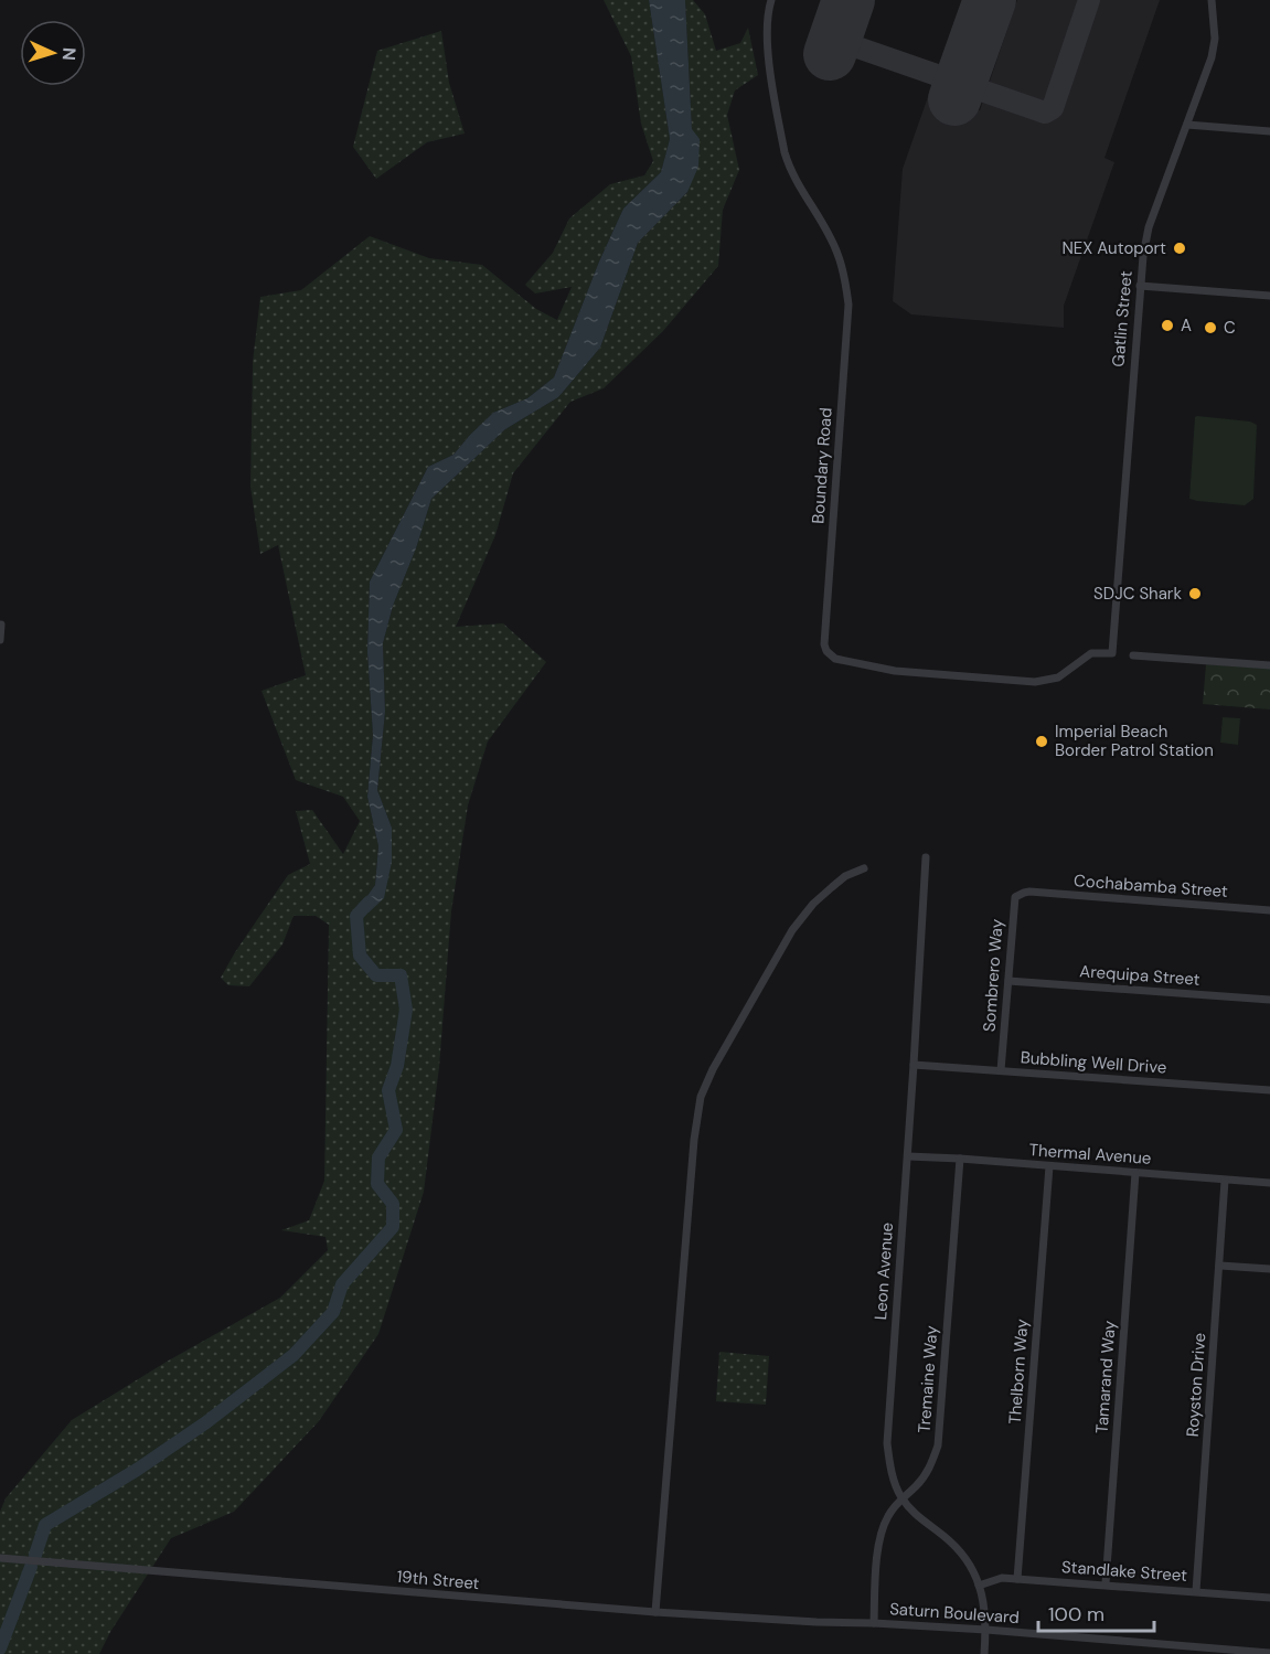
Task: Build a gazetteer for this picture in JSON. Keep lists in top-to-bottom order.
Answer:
{
  "streets": {
    "street": [
      "Gatlin Street",
      "Boundary Road",
      "Cochabamba Street",
      "Sombrero Way",
      "Arequipa Street",
      "Bubbling Well Drive",
      "Thermal Avenue",
      "Leon Avenue",
      "Thelborn Way",
      "Tamarand Way",
      "Tremaine Way",
      "Royston Drive",
      "Standlake Street",
      "19th Street",
      "Saturn Boulevard"
    ]
  },
  "crossings": [
    ["Gatlin Street", "Boundary Road"],
    ["Cochabamba Street", "Sombrero Way"],
    ["Sombrero Way", "Arequipa Street"],
    ["Sombrero Way", "Bubbling Well Drive"],
    ["Bubbling Well Drive", "Leon Avenue"],
    ["Thermal Avenue", "Leon Avenue"],
    ["Thermal Avenue", "Thelborn Way"],
    ["Thermal Avenue", "Tamarand Way"],
    ["Thermal Avenue", "Tremaine Way"],
    ["Thermal Avenue", "Royston Drive"],
    ["Leon Avenue", "Tremaine Way"],
    ["Leon Avenue", "Standlake Street"],
    ["Leon Avenue", "Saturn Boulevard"],
    ["Thelborn Way", "Standlake Street"],
    ["Tamarand Way", "Standlake Street"],
    ["Tremaine Way", "19th Street"],
    ["Tremaine Way", "Saturn Boulevard"],
    ["Royston Drive", "Standlake Street"],
    ["19th Street", "Saturn Boulevard"]
  ],
  "places": [
    "NEX Autoport",
    "A",
    "C",
    "SDJC Shark",
    "Imperial Beach Border Patrol Station"
  ],
  "scale_bar": "100 m",
  "north": "right"
}
